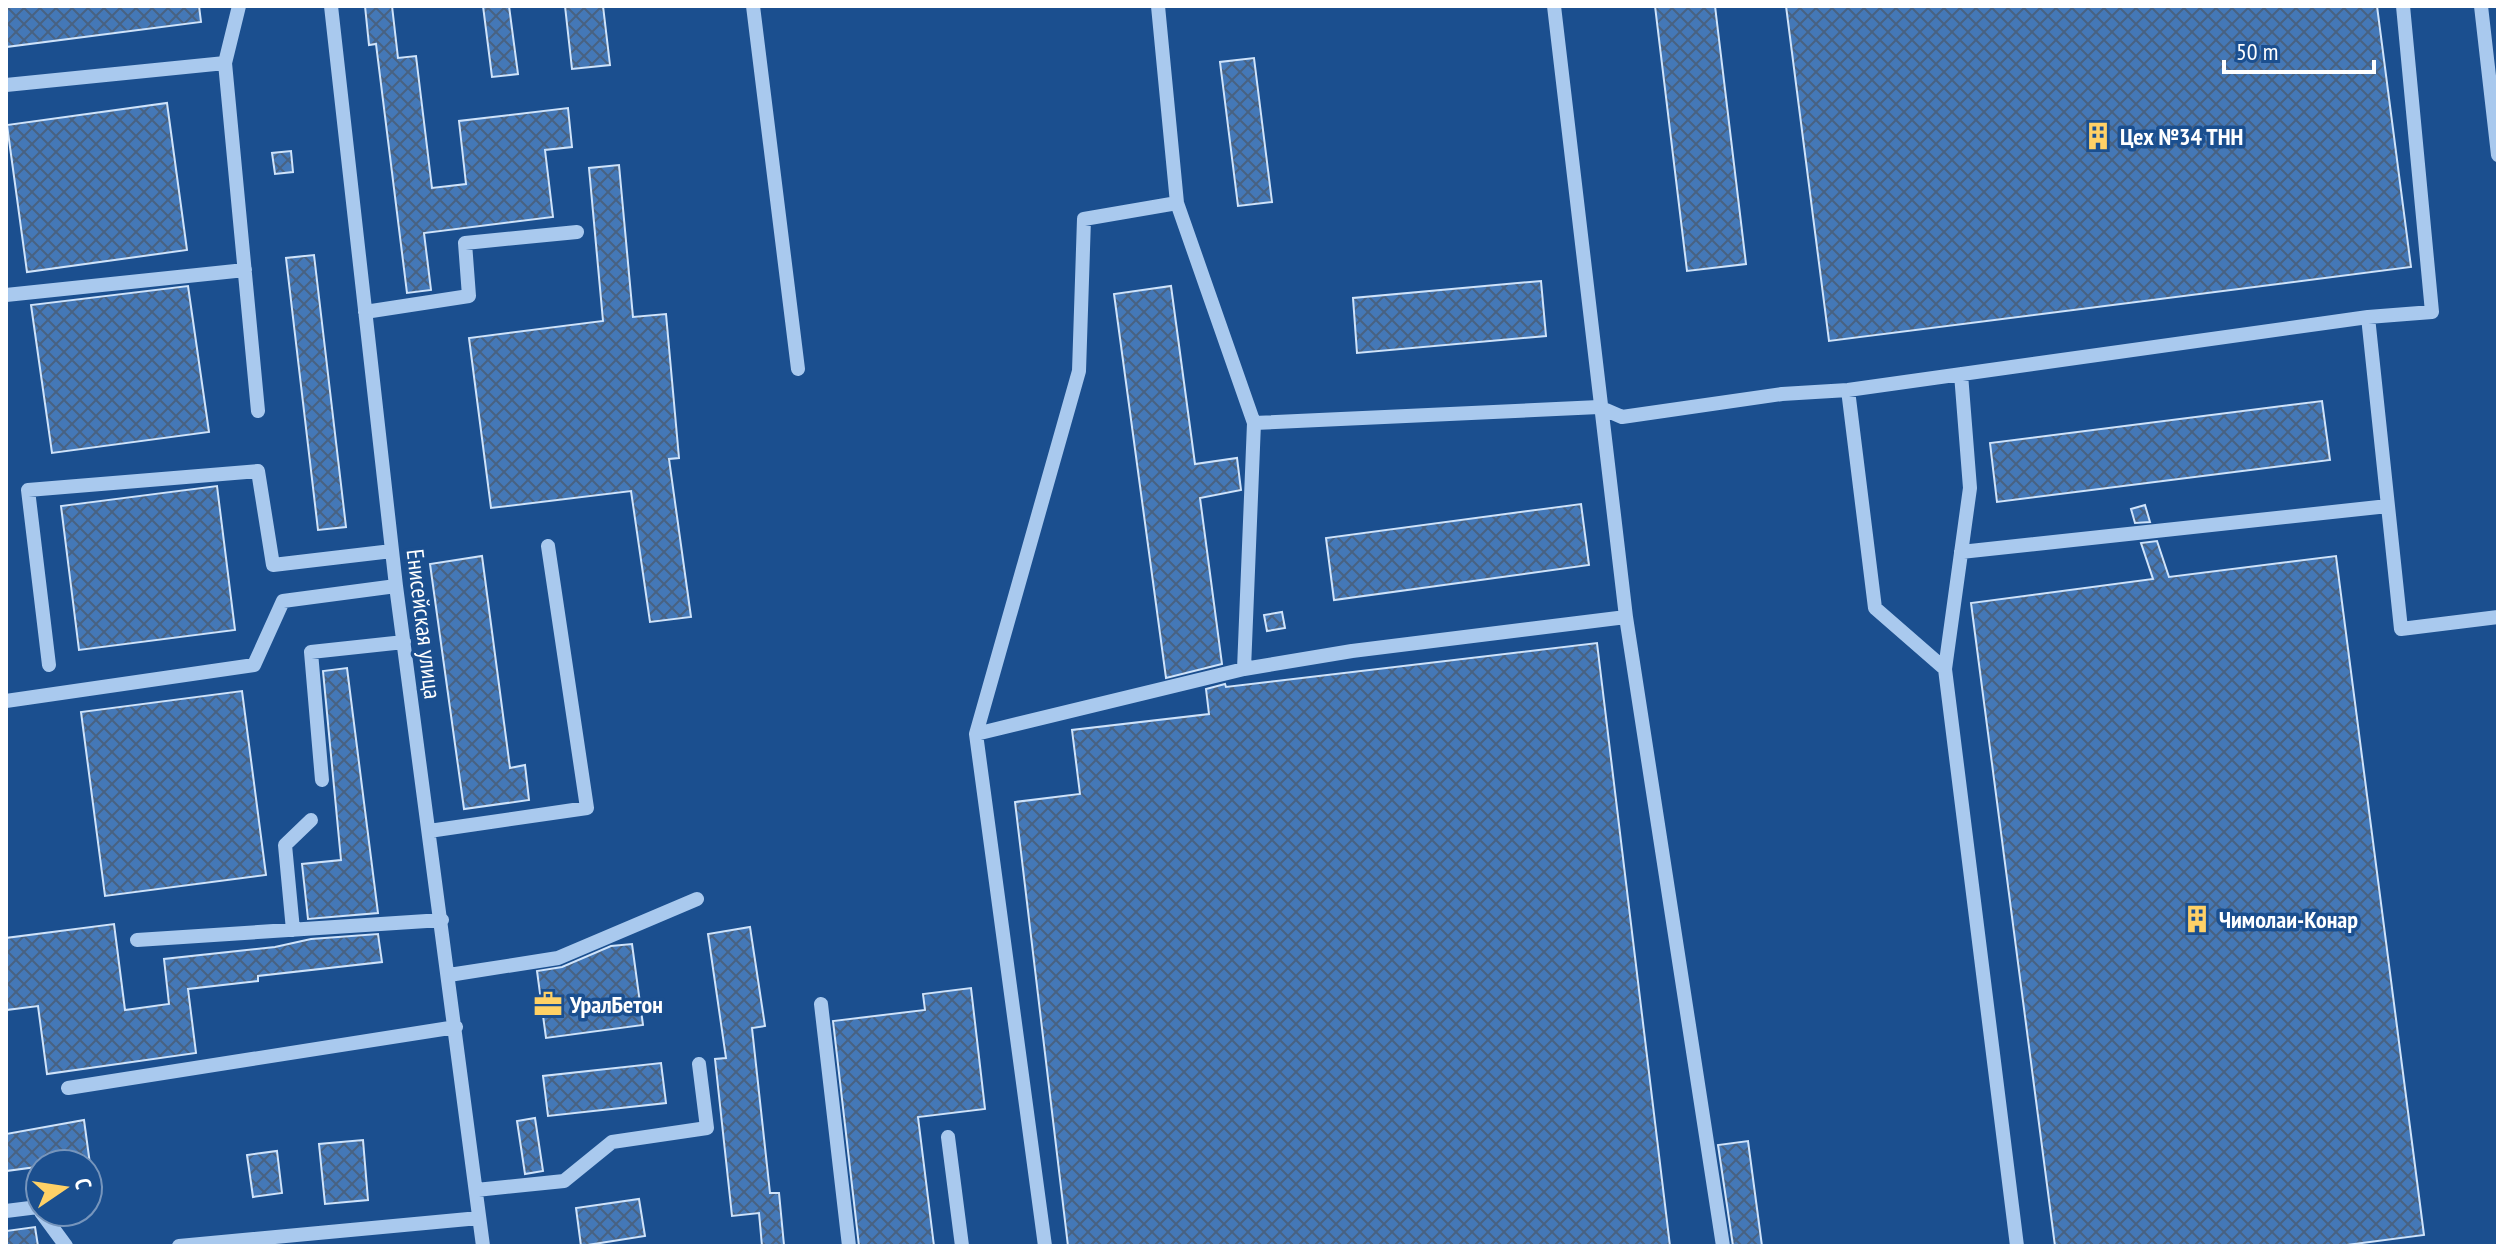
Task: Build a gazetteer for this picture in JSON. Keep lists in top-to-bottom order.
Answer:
{
  "streets": {
    "street": ["Енисейская улица"]
  },
  "places": {
    "building": ["Цех №34 ТНН", "Чимолаи-Конар"],
    "office": ["УралБетон"]
  },
  "scale_bar": "50 m",
  "north": "right"
}
